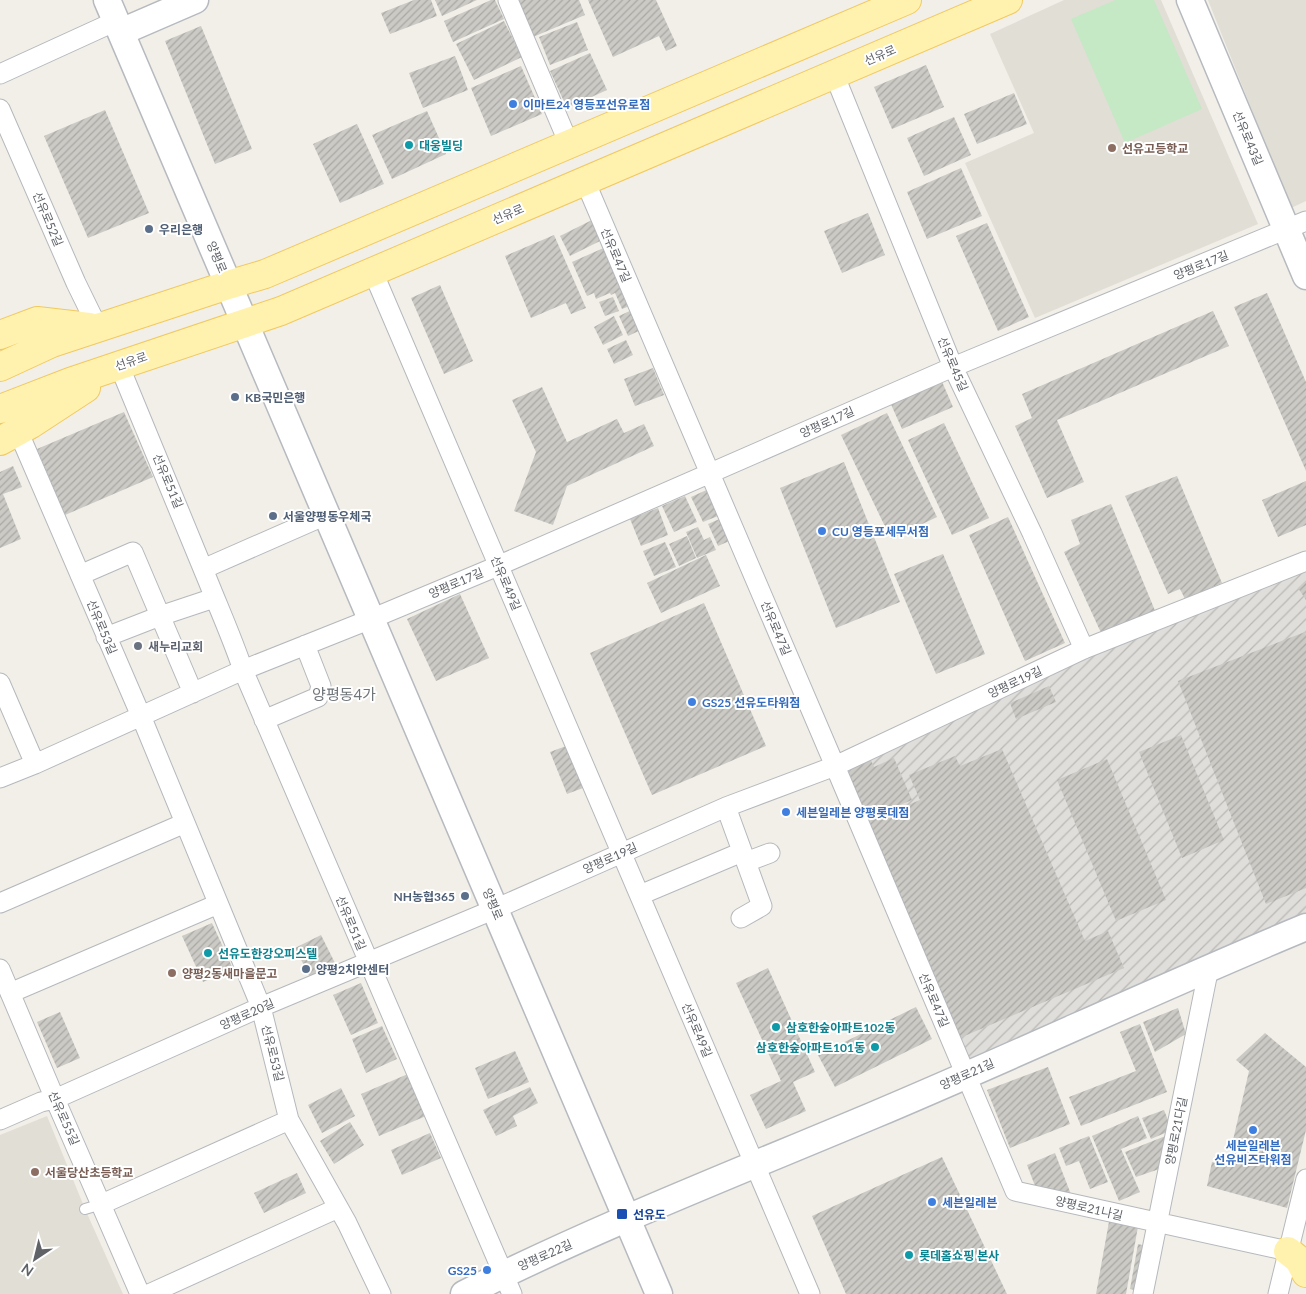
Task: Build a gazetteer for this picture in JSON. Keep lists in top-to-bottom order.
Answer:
{
  "streets": {
    "main road": [
      "선유로",
      "선유로43길",
      "양평로",
      "양평로21길",
      "양평로22길"
    ],
    "street": [
      "선유로52길",
      "선유로47길",
      "양평로17길",
      "선유로45길",
      "선유로51길",
      "선유로49길",
      "선유로53길",
      "양평로19길",
      "양평로20길",
      "선유로55길",
      "양평로21다길",
      "양평로21나길"
    ]
  },
  "crossings": [
    ["선유로", "선유로47길"],
    ["선유로", "양평로"],
    ["선유로", "선유로45길"],
    ["선유로", "선유로51길"],
    ["선유로", "선유로49길"],
    ["선유로43길", "양평로17길"],
    ["선유로47길", "양평로17길"],
    ["선유로47길", "양평로19길"],
    ["선유로47길", "양평로21길"],
    ["선유로47길", "양평로21나길"],
    ["양평로", "양평로17길"],
    ["양평로", "양평로19길"],
    ["양평로", "양평로20길"],
    ["양평로", "양평로21길"],
    ["양평로", "양평로22길"],
    ["양평로17길", "선유로45길"],
    ["양평로17길", "선유로51길"],
    ["양평로17길", "선유로49길"],
    ["양평로17길", "선유로53길"],
    ["선유로45길", "양평로19길"],
    ["선유로51길", "양평로20길"],
    ["선유로51길", "양평로22길"],
    ["선유로49길", "양평로19길"],
    ["선유로49길", "양평로21길"],
    ["선유로53길", "양평로20길"],
    ["양평로19길", "양평로20길"],
    ["양평로20길", "선유로55길"],
    ["양평로21길", "양평로21다길"],
    ["양평로21길", "양평로21나길"],
    ["양평로21길", "양평로22길"],
    ["양평로21다길", "양평로21나길"]
  ],
  "districts": ["양평동4가"],
  "places": {
    "other": [
      "이마트24 영등포선유로점",
      "대웅빌딩",
      "선유고등학교",
      "우리은행",
      "KB국민은행",
      "서울양평동우체국",
      "CU 영등포세무서점",
      "새누리교회",
      "GS25 선유도타워점",
      "세븐일레븐 양평롯데점",
      "NH농협365",
      "선유도한강오피스텔",
      "양평2치안센터",
      "양평2동새마을문고",
      "삼호한숲아파트102동",
      "삼호한숲아파트101동",
      "세븐일레븐 선유비즈타워점",
      "서울당산초등학교",
      "세븐일레븐",
      "롯데홈쇼핑 본사",
      "GS25"
    ],
    "transit": ["선유도"]
  },
  "north": "bottom left"
}
